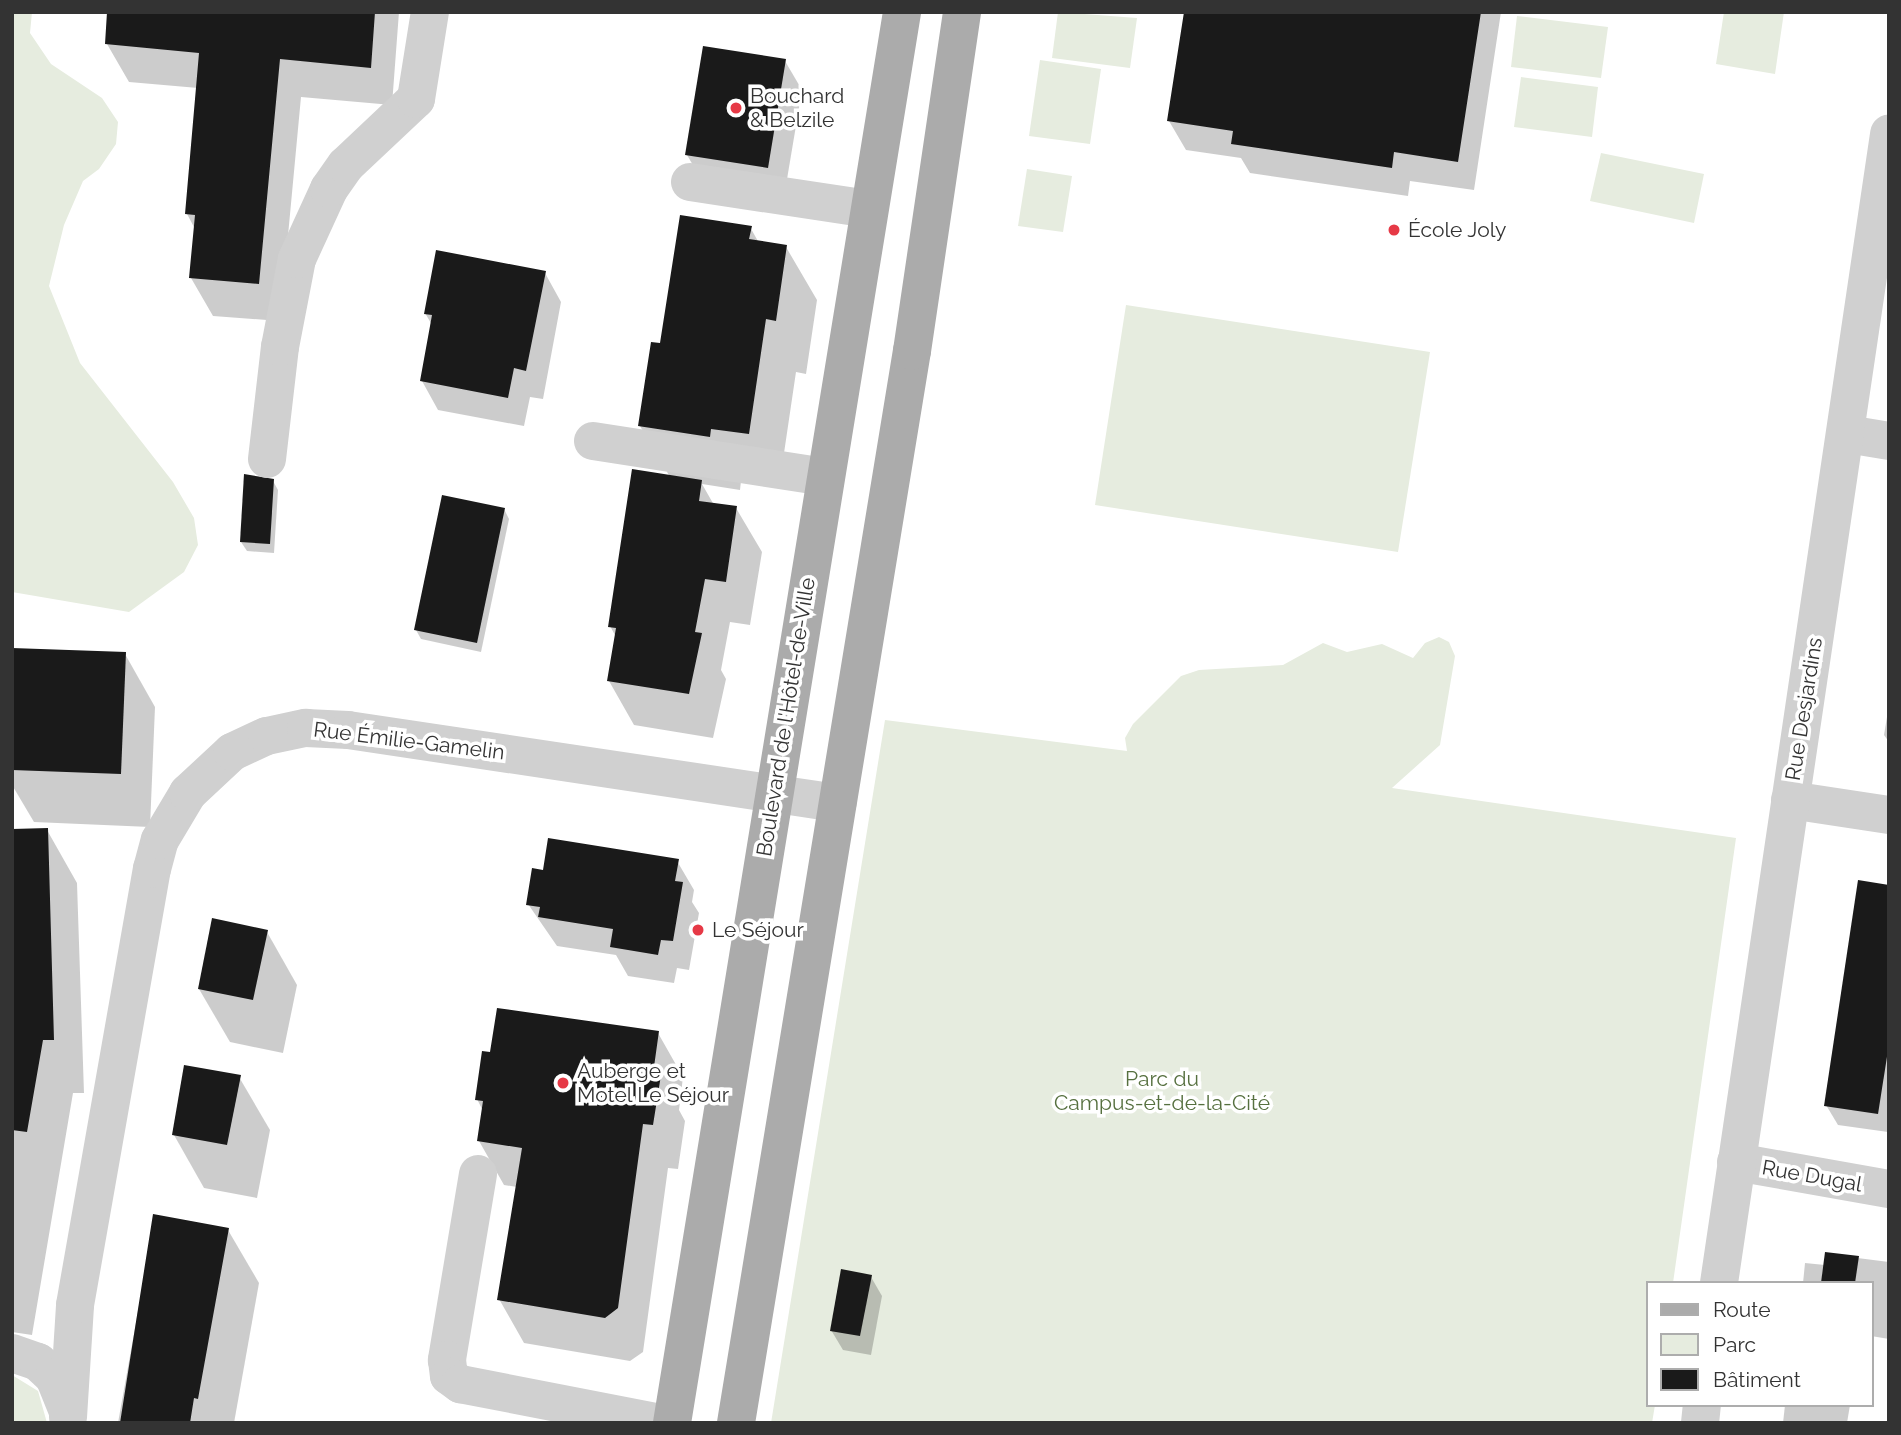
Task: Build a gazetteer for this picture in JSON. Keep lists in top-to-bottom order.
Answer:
{
  "streets": {
    "main road": ["Boulevard de l'Hôtel-de-Ville"],
    "street": ["Rue Desjardins", "Rue Émilie-Gamelin", "Rue Dugal"]
  },
  "crossings": [
    ["Rue Desjardins", "Rue Dugal"],
    ["Boulevard de l'Hôtel-de-Ville", "Rue Émilie-Gamelin"]
  ],
  "parks": ["Parc du Campus-et-de-la-Cité"],
  "places": [
    "Bouchard & Belzile",
    "École Joly",
    "Le Séjour",
    "Auberge et Motel Le Séjour"
  ],
  "legend": ["Route", "Parc", "Bâtiment"]
}
